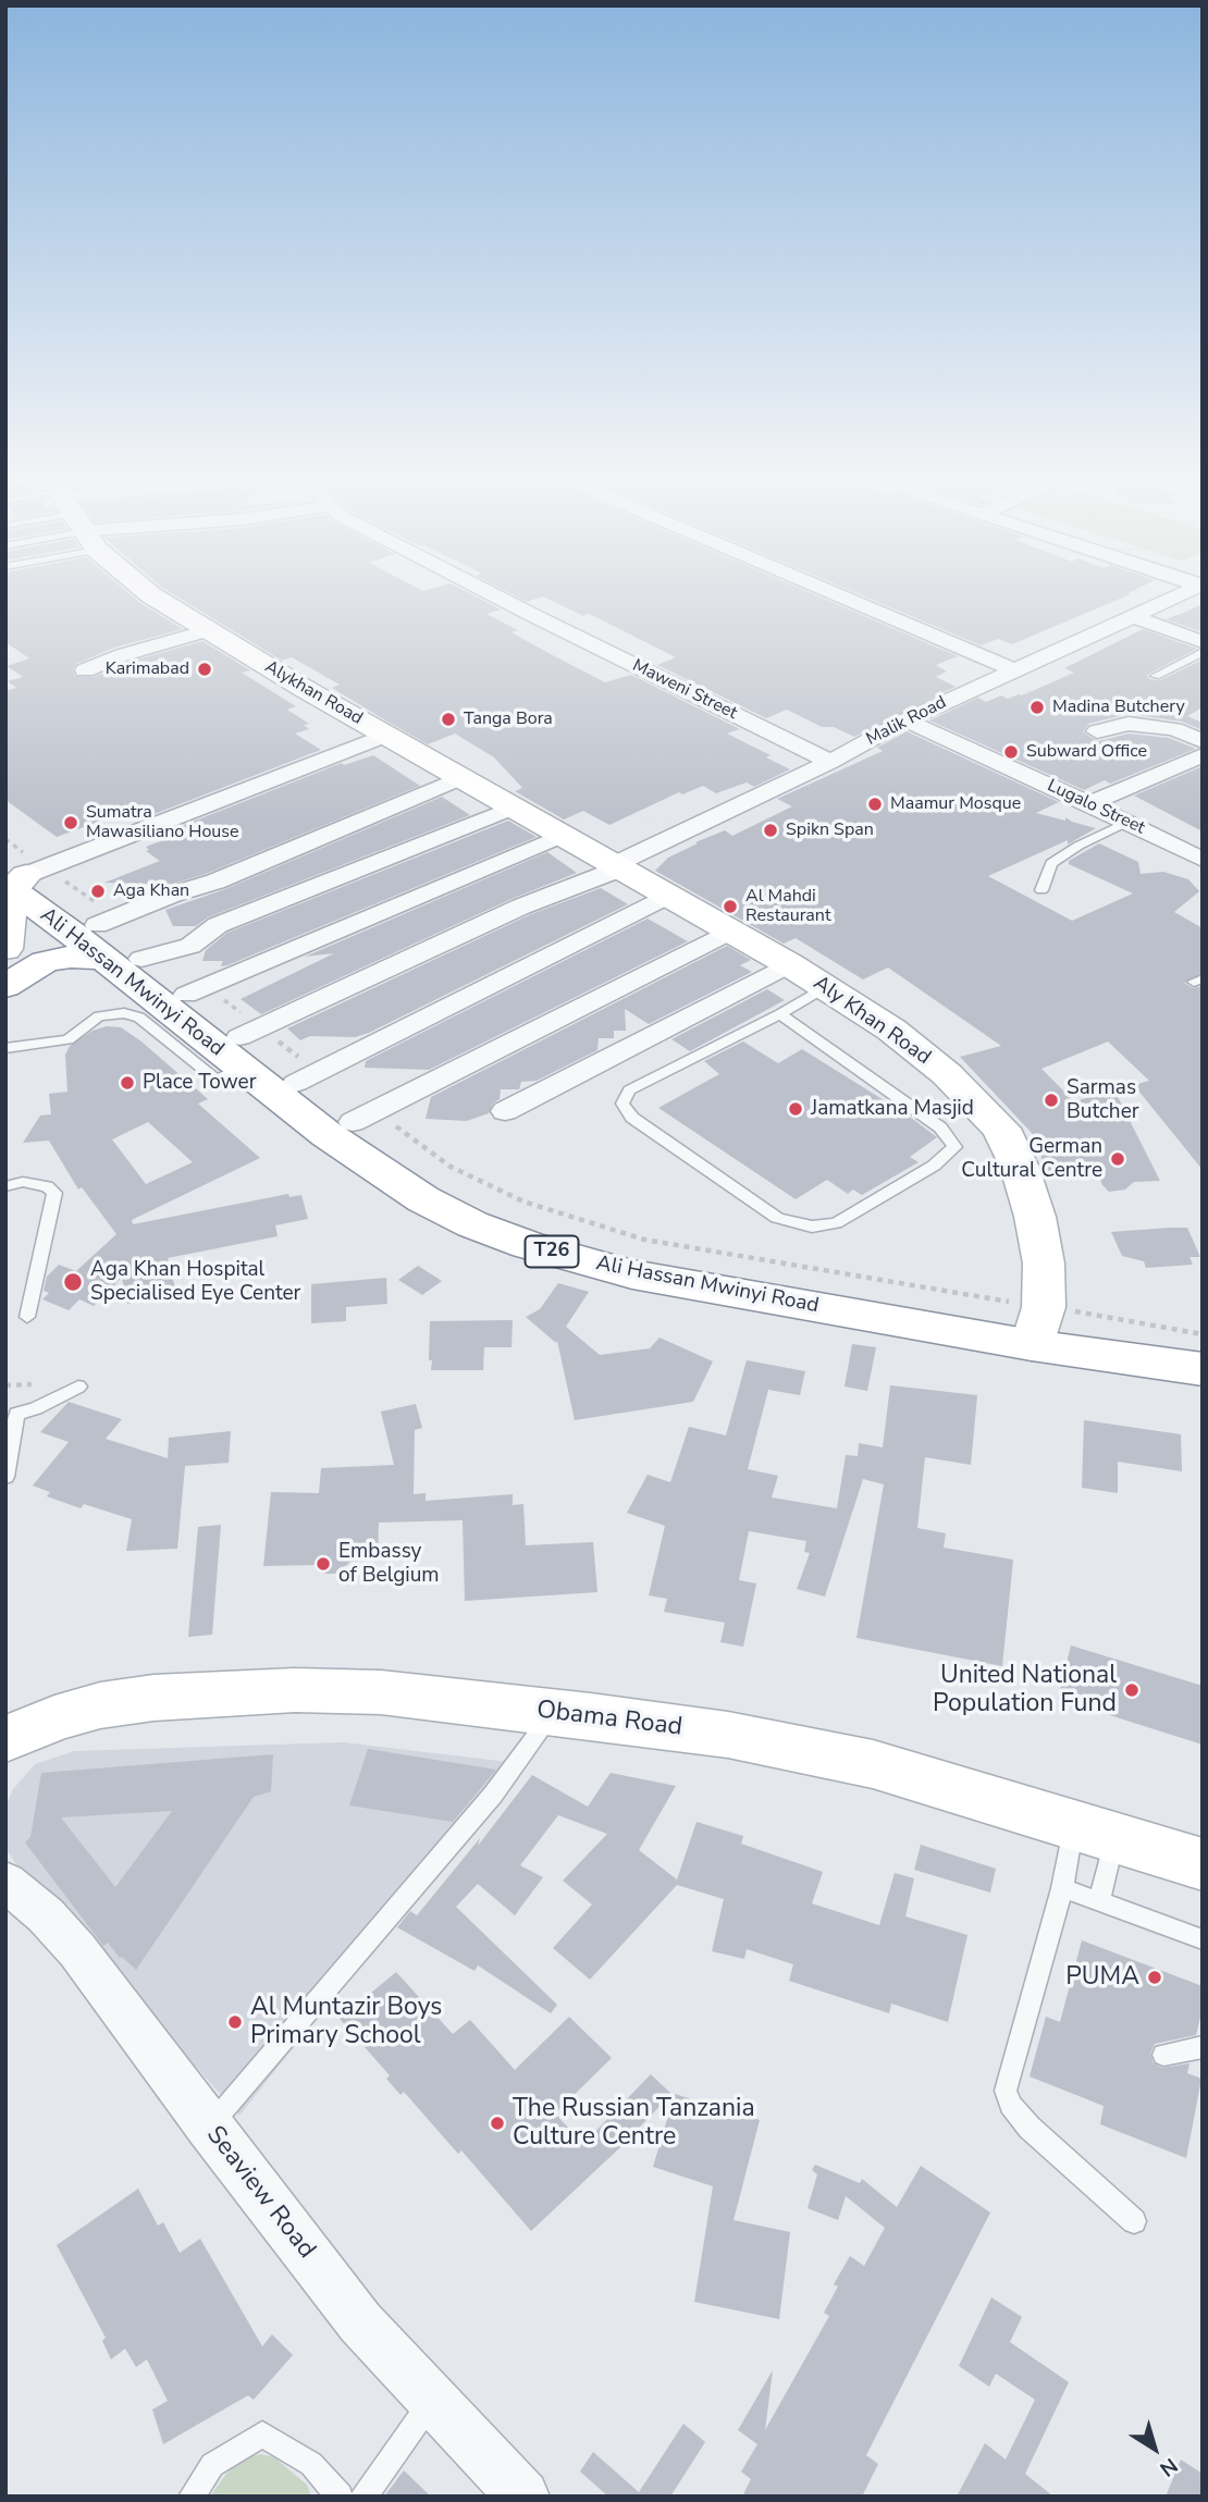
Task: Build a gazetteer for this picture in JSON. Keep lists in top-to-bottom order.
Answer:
{
  "streets": {
    "main road": [
      "Alykhan Road",
      "Ali Hassan Mwinyi Road",
      "Aly Khan Road",
      "T26",
      "Obama Road"
    ],
    "street": [
      "Maweni Street",
      "Malik Road",
      "Lugalo Street",
      "Seaview Road"
    ]
  },
  "crossings": [
    ["Maweni Street", "Malik Road"],
    ["Alykhan Road", "Malik Road"],
    ["Alykhan Road", "Aly Khan Road"],
    ["Malik Road", "Lugalo Street"],
    ["Malik Road", "Ali Hassan Mwinyi Road"],
    ["Malik Road", "Aly Khan Road"],
    ["Ali Hassan Mwinyi Road", "Aly Khan Road"]
  ],
  "places": [
    "Karimabad",
    "Madina Butchery",
    "Tanga Bora",
    "Subward Office",
    "Maamur Mosque",
    "Sumatra Mawasiliano House",
    "Spikn Span",
    "Aga Khan",
    "Al Mahdi Restaurant",
    "Place Tower",
    "Sarmas Butcher",
    "Jamatkana Masjid",
    "German Cultural Centre",
    "Aga Khan Hospital Specialised Eye Center",
    "Embassy of Belgium",
    "United National Population Fund",
    "PUMA",
    "Al Muntazir Boys Primary School",
    "The Russian Tanzania Culture Centre"
  ],
  "north": "bottom right"
}
